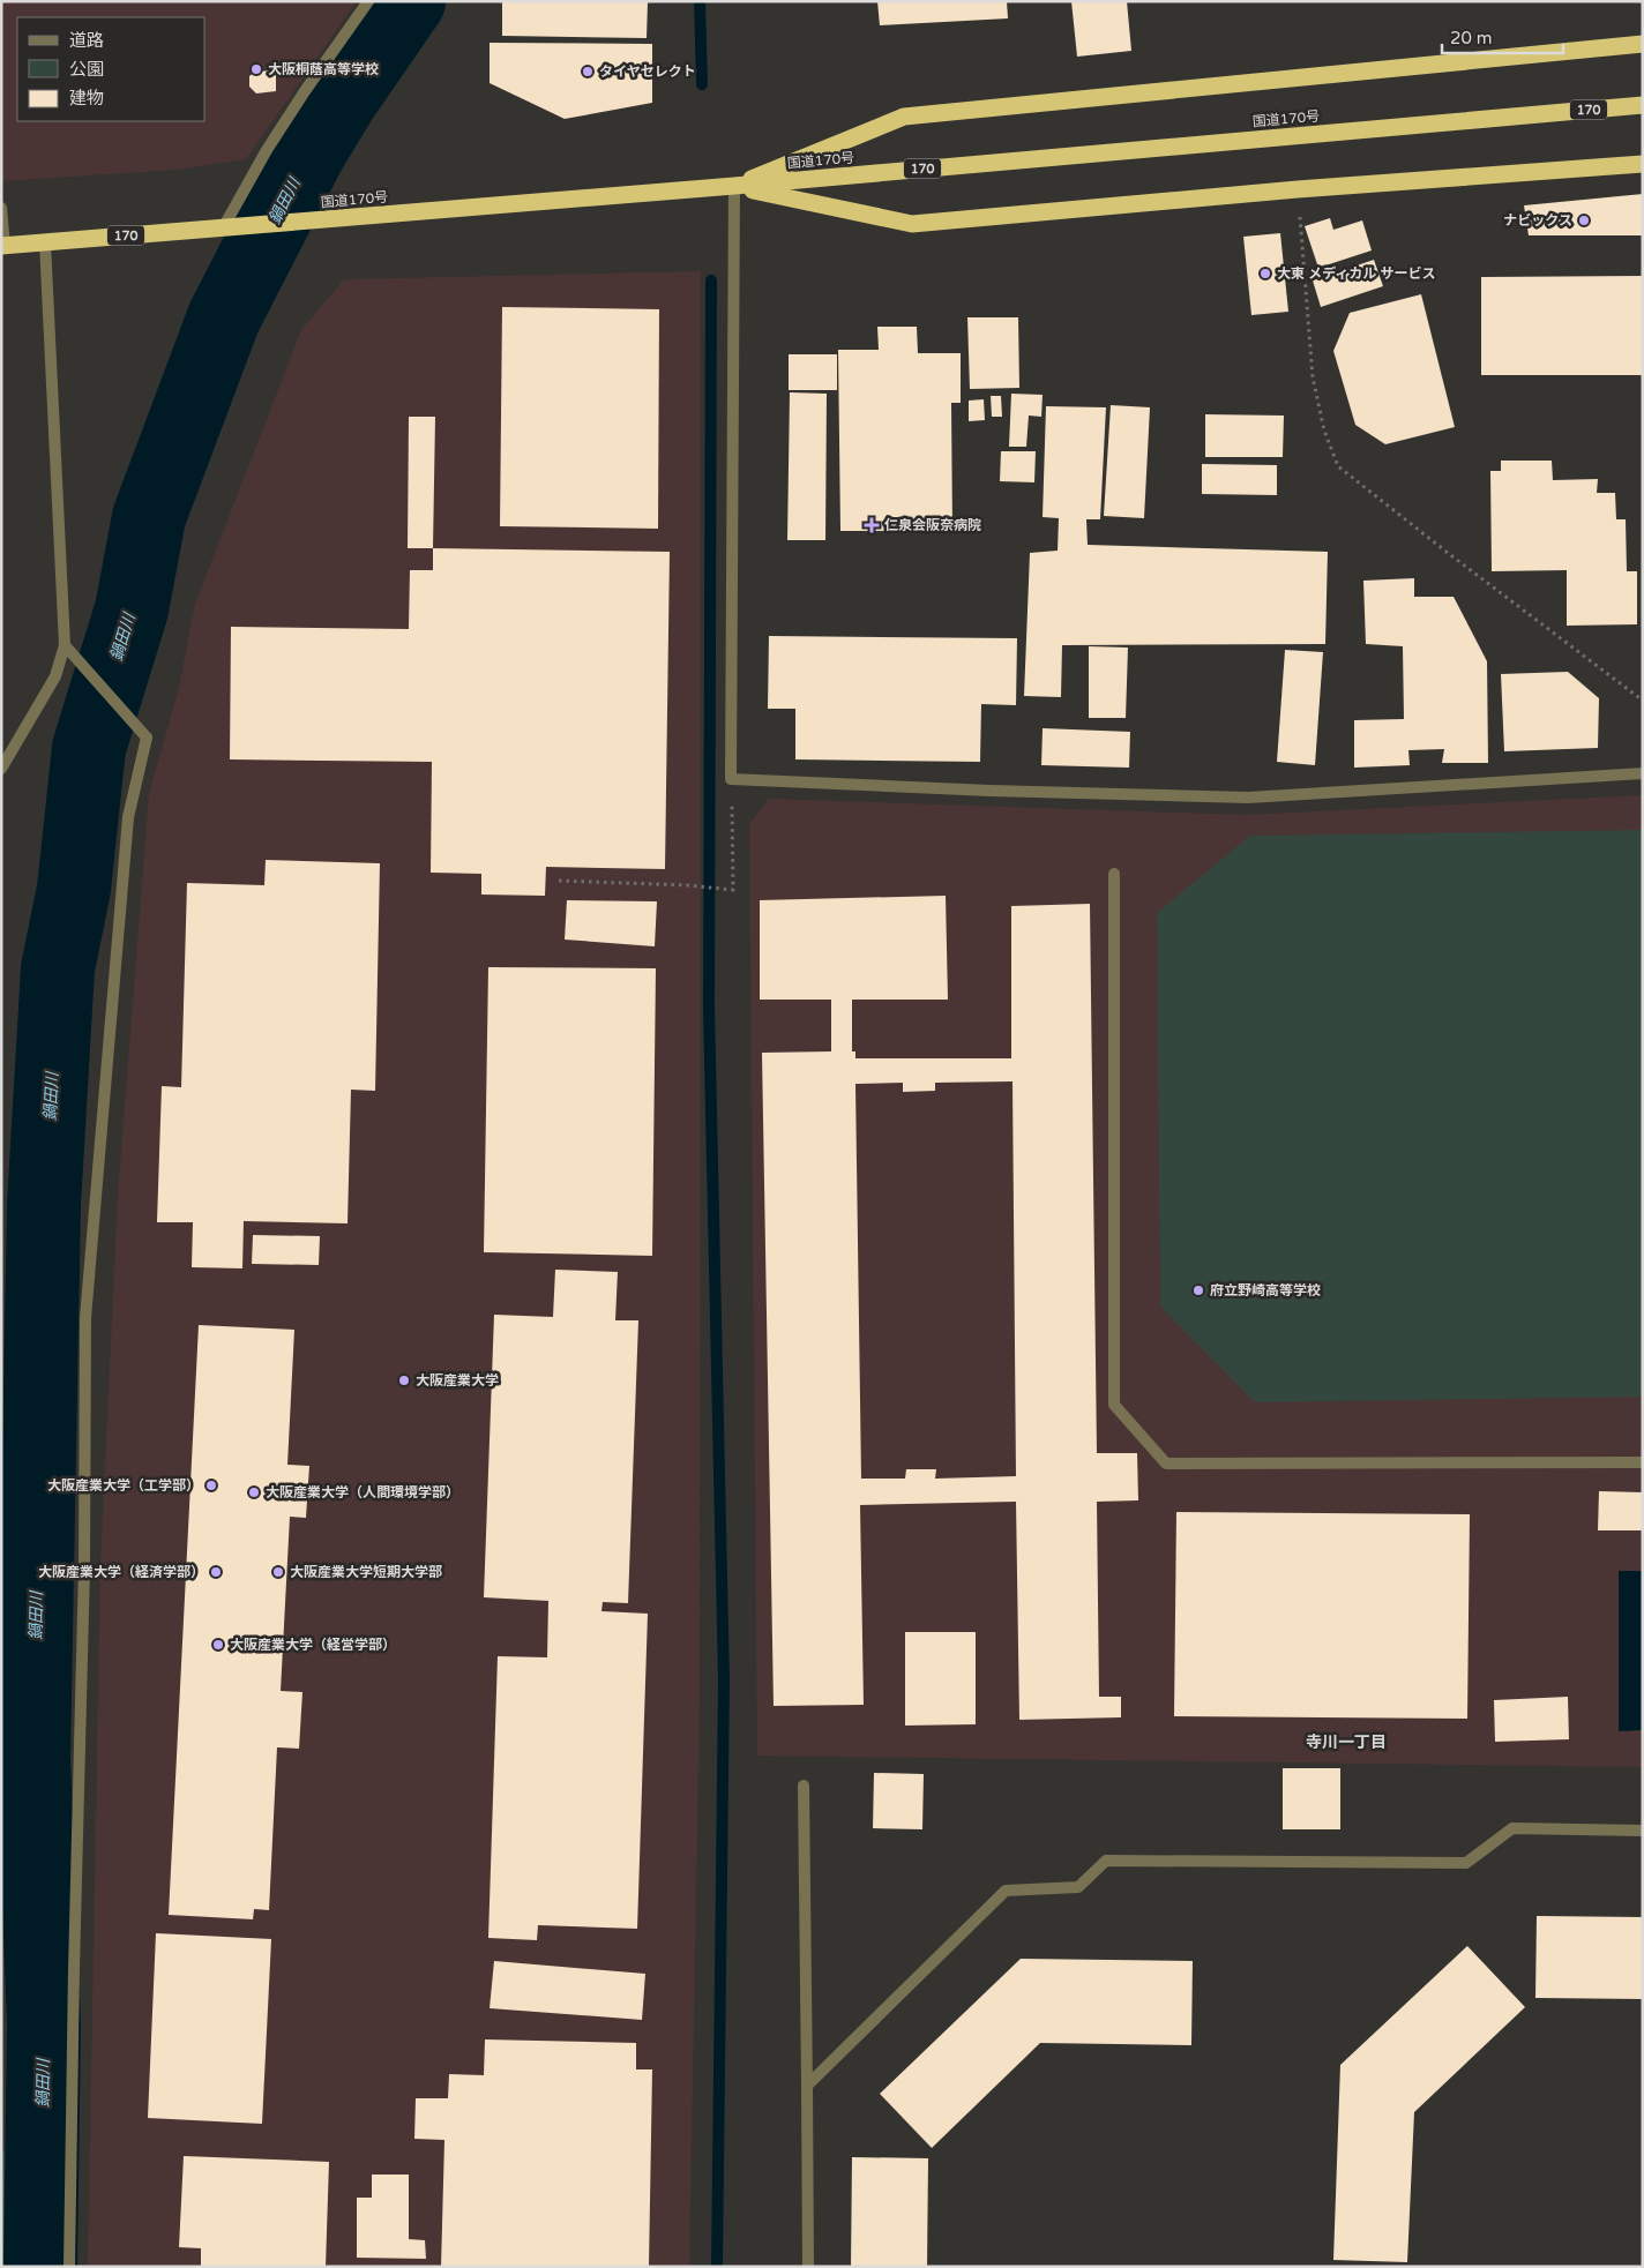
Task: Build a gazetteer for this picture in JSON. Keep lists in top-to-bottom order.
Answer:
{
  "streets": {
    "highway": ["170", "国道170号"]
  },
  "crossings": [
    ["170", "国道170号"]
  ],
  "districts": ["寺川一丁目"],
  "water": ["鍋田川"],
  "places": {
    "other": [
      "大阪桐蔭高等学校",
      "タイヤセレクト",
      "ナビックス",
      "大東 メディカル サービス",
      "府立野崎高等学校",
      "大阪産業大学",
      "大阪産業大学（工学部）",
      "大阪産業大学（人間環境学部）",
      "大阪産業大学（経済学部）",
      "大阪産業大学短期大学部",
      "大阪産業大学（経営学部）"
    ],
    "health": ["仁泉会阪奈病院"]
  },
  "legend": ["道路", "公園", "建物"],
  "scale_bar": "20 m"
}
